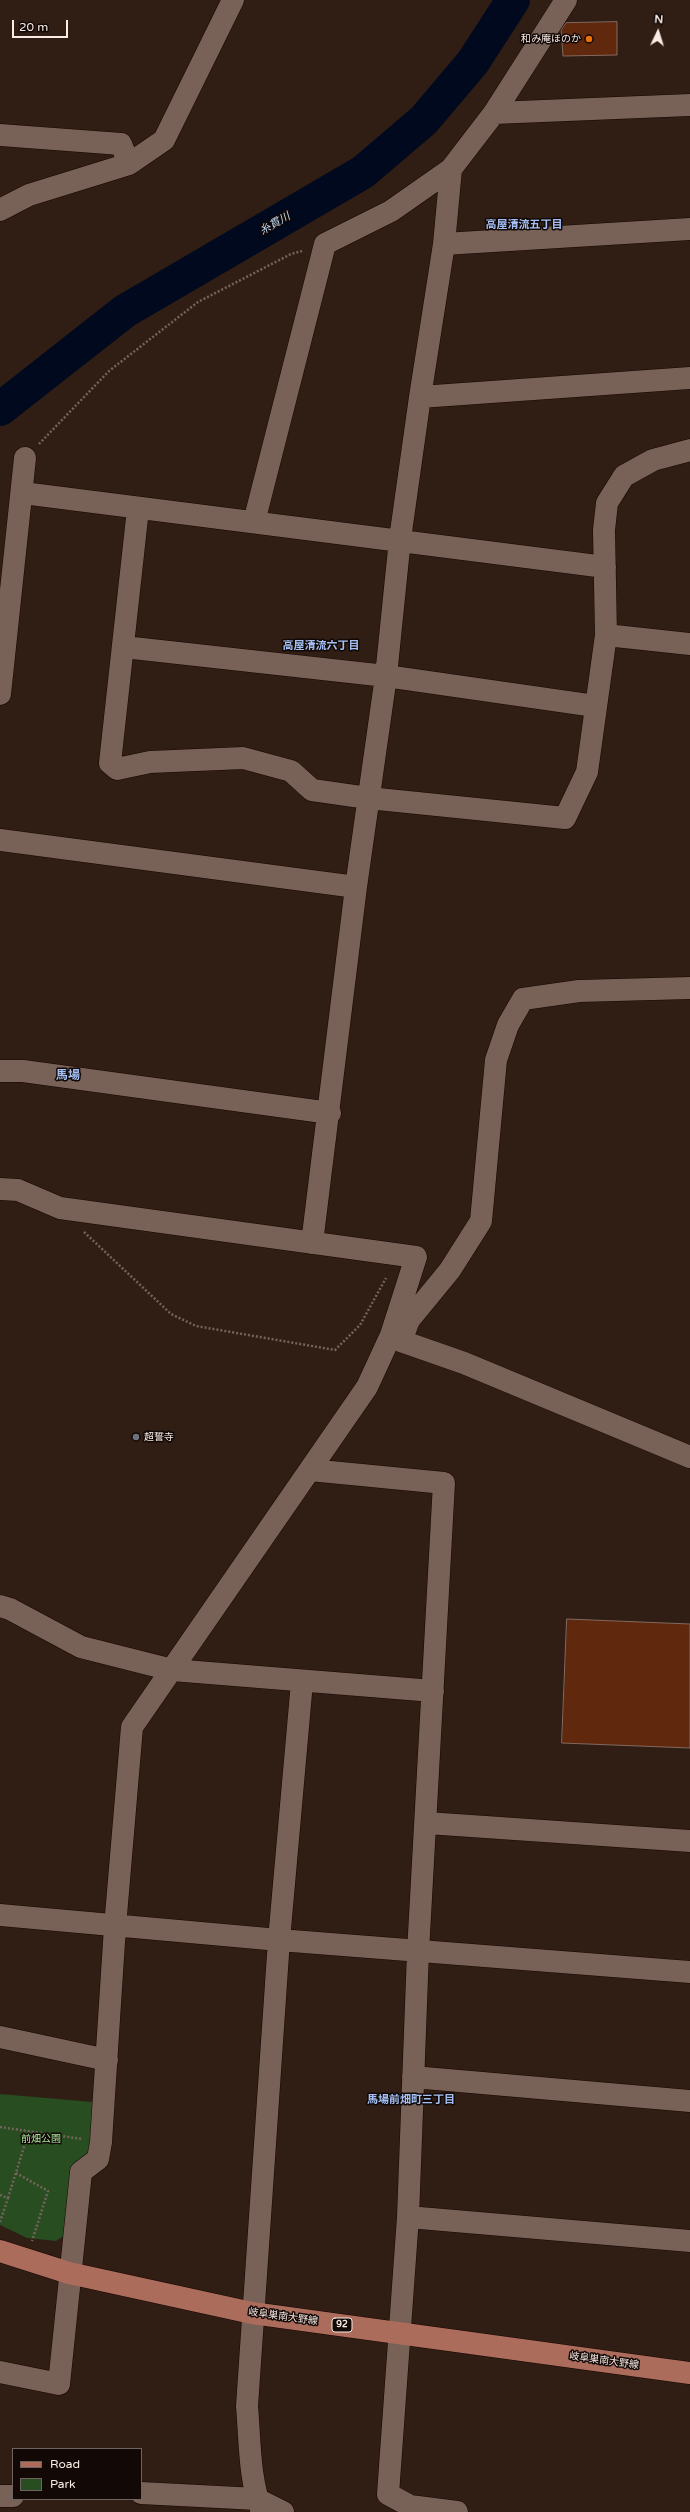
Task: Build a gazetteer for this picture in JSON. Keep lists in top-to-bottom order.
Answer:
{
  "streets": {
    "main road": ["岐阜巣南大野線", "92"]
  },
  "districts": [
    "高屋清流五丁目",
    "高屋清流六丁目",
    "馬場",
    "馬場前畑町三丁目"
  ],
  "water": ["糸貫川"],
  "parks": ["前畑公園"],
  "places": ["和み庵ほのか", "超誓寺"],
  "legend": ["Road", "Park"],
  "scale_bar": "20 m",
  "north": "top"
}
